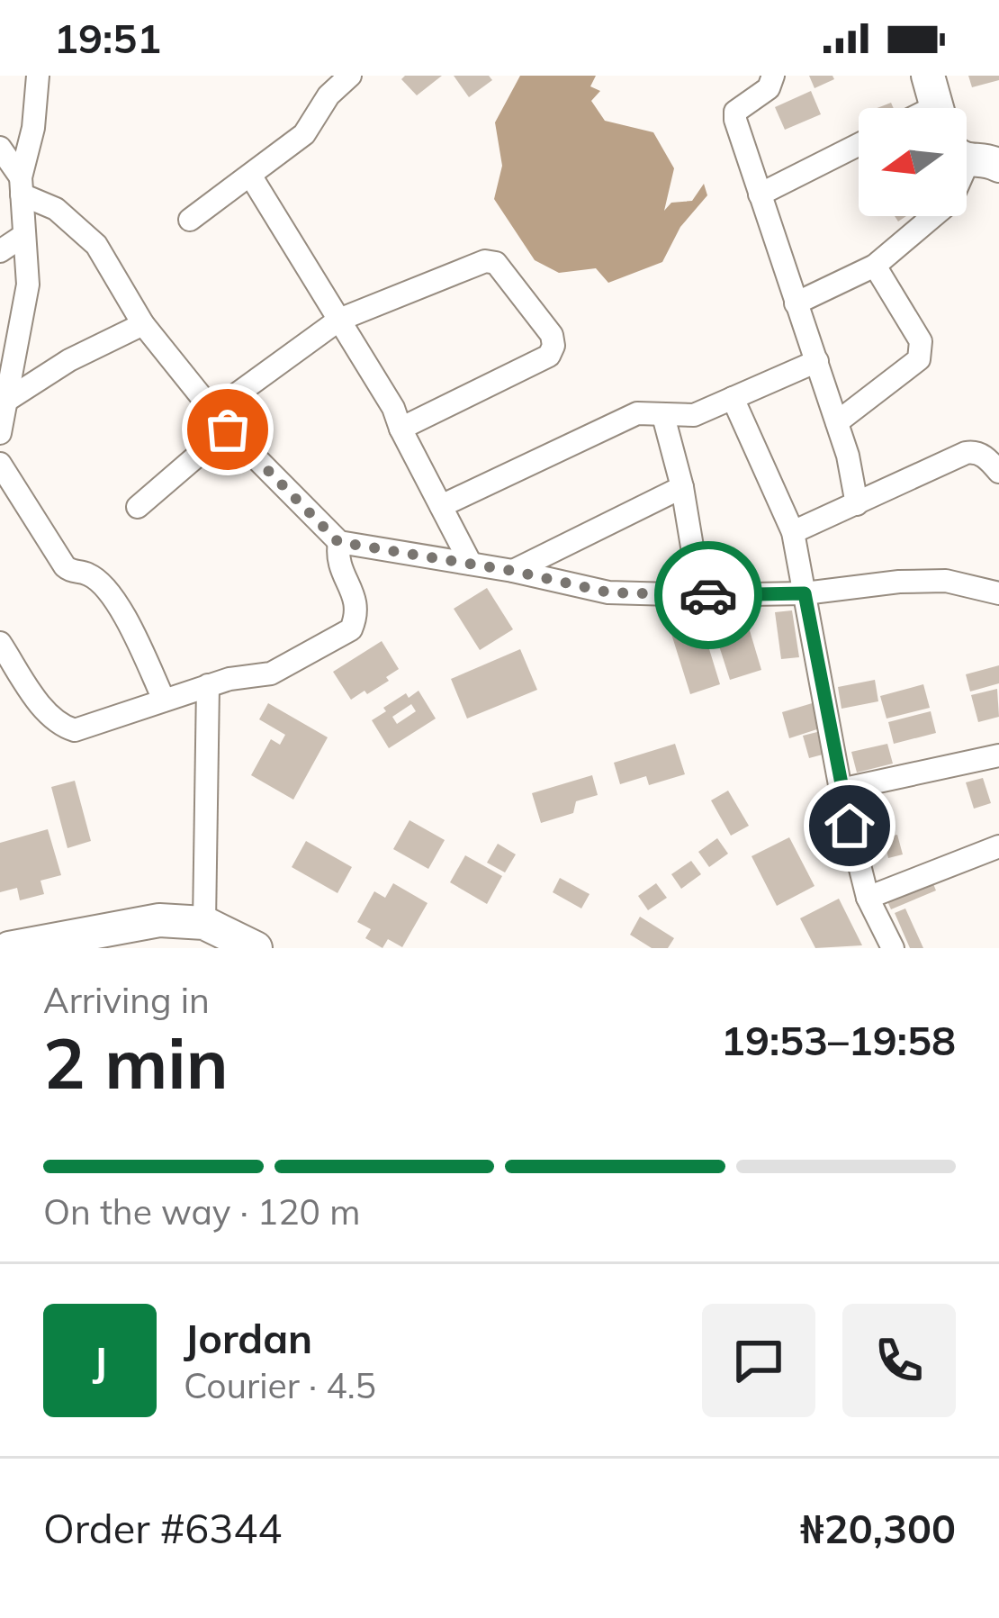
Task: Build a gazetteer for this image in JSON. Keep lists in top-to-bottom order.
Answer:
{
  "north": "left",
  "page": {
    "status": "19:51",
    "heading": ["2 min", "Arriving in", "19:53–19:58"],
    "panel": [
      "Jordan",
      "Courier · 4.5",
      "Order #6344",
      "₦20,300"
    ],
    "bar": "On the way · 120 m",
    "round": "J"
  }
}
